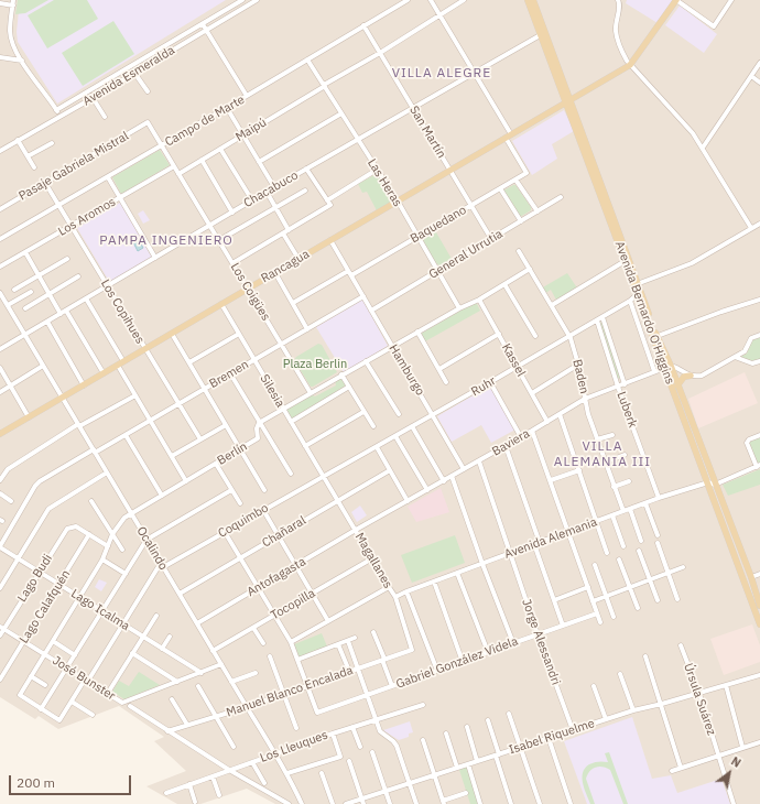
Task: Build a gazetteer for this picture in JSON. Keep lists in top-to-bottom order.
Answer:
{
  "streets": {
    "main road": ["Rancagua", "Avenida Bernardo O'Higgins"],
    "street": [
      "Avenida Esmeralda",
      "Campo de Marte",
      "Maipú",
      "San Martín",
      "Pasaje Gabriela Mistral",
      "Las Heras",
      "Chacabuco",
      "Los Aromos",
      "Baquedano",
      "General Urrutia",
      "Los Coigües",
      "Los Copihues",
      "Kassel",
      "Hamburgo",
      "Bremen",
      "Baden",
      "Ruhr",
      "Silesia",
      "Luberk",
      "Baviera",
      "Berlín",
      "Coquimbo",
      "Chañaral",
      "Avenida Alemania",
      "Ocalindo",
      "Magallanes",
      "Antofagasta",
      "Lago Budi",
      "Tocopilla",
      "Lago Calafquén",
      "Lago Icalma",
      "Jorge Alessandri",
      "Gabriel González Videla",
      "José Bunster",
      "Manuel Blanco Encalada",
      "Úrsula Suárez",
      "Isabel Riquelme",
      "Los Lleuques"
    ]
  },
  "crossings": [
    ["Campo de Marte", "San Martín"],
    ["Campo de Marte", "Las Heras"],
    ["Campo de Marte", "Los Coigües"],
    ["Campo de Marte", "Los Copihues"],
    ["Maipú", "San Martín"],
    ["Maipú", "Las Heras"],
    ["Maipú", "Los Coigües"],
    ["San Martín", "Chacabuco"],
    ["San Martín", "Baquedano"],
    ["San Martín", "General Urrutia"],
    ["San Martín", "Rancagua"],
    ["Pasaje Gabriela Mistral", "Los Coigües"],
    ["Pasaje Gabriela Mistral", "Los Copihues"],
    ["Las Heras", "Chacabuco"],
    ["Las Heras", "Baquedano"],
    ["Las Heras", "General Urrutia"],
    ["Las Heras", "Rancagua"],
    ["Chacabuco", "Los Coigües"],
    ["Chacabuco", "Los Copihues"],
    ["Chacabuco", "Avenida Bernardo O'Higgins"],
    ["Chacabuco", "Ocalindo"],
    ["Los Aromos", "Los Coigües"],
    ["Los Aromos", "Los Copihues"],
    ["Baquedano", "Rancagua"],
    ["Baquedano", "Hamburgo"],
    ["General Urrutia", "Hamburgo"],
    ["Rancagua", "Los Coigües"],
    ["Rancagua", "Los Copihues"],
    ["Rancagua", "Avenida Bernardo O'Higgins"],
    ["Rancagua", "Hamburgo"],
    ["Rancagua", "Silesia"],
    ["Rancagua", "Ocalindo"],
    ["Los Coigües", "Bremen"],
    ["Los Copihues", "Bremen"],
    ["Avenida Bernardo O'Higgins", "Ruhr"],
    ["Avenida Bernardo O'Higgins", "Baviera"],
    ["Avenida Bernardo O'Higgins", "Avenida Alemania"],
    ["Kassel", "Ruhr"],
    ["Kassel", "Baviera"],
    ["Hamburgo", "Bremen"],
    ["Hamburgo", "Ruhr"],
    ["Hamburgo", "Baviera"],
    ["Bremen", "Silesia"],
    ["Bremen", "Ocalindo"],
    ["Bremen", "Lago Icalma"],
    ["Baden", "Ruhr"],
    ["Baden", "Baviera"],
    ["Baden", "Avenida Alemania"],
    ["Ruhr", "Silesia"],
    ["Ruhr", "Luberk"],
    ["Ruhr", "Coquimbo"],
    ["Ruhr", "Magallanes"],
    ["Silesia", "Coquimbo"],
    ["Silesia", "Magallanes"],
    ["Luberk", "Baviera"],
    ["Luberk", "Avenida Alemania"],
    ["Baviera", "Magallanes"],
    ["Baviera", "Antofagasta"],
    ["Baviera", "Jorge Alessandri"],
    ["Berlín", "Ocalindo"],
    ["Berlín", "Lago Icalma"],
    ["Berlín", "José Bunster"],
    ["Coquimbo", "Ocalindo"],
    ["Coquimbo", "Magallanes"],
    ["Chañaral", "Ocalindo"],
    ["Chañaral", "Magallanes"],
    ["Avenida Alemania", "Magallanes"],
    ["Avenida Alemania", "Jorge Alessandri"],
    ["Ocalindo", "Antofagasta"],
    ["Ocalindo", "Tocopilla"],
    ["Ocalindo", "José Bunster"],
    ["Ocalindo", "Manuel Blanco Encalada"],
    ["Ocalindo", "Los Lleuques"],
    ["Magallanes", "Antofagasta"],
    ["Magallanes", "Tocopilla"],
    ["Magallanes", "Manuel Blanco Encalada"],
    ["Lago Budi", "Lago Calafquén"],
    ["Lago Budi", "Lago Icalma"],
    ["Lago Budi", "José Bunster"],
    ["Lago Calafquén", "Lago Icalma"],
    ["Lago Calafquén", "José Bunster"],
    ["Lago Icalma", "José Bunster"],
    ["Jorge Alessandri", "Gabriel González Videla"],
    ["Jorge Alessandri", "Isabel Riquelme"],
    ["Gabriel González Videla", "Manuel Blanco Encalada"],
    ["Úrsula Suárez", "Isabel Riquelme"]
  ],
  "districts": ["VILLA ALEGRE", "PAMPA INGENIERO", "VILLA ALEMANIA III"],
  "parks": ["Plaza Berlin"],
  "scale_bar": "200 m",
  "north": "top right"
}
